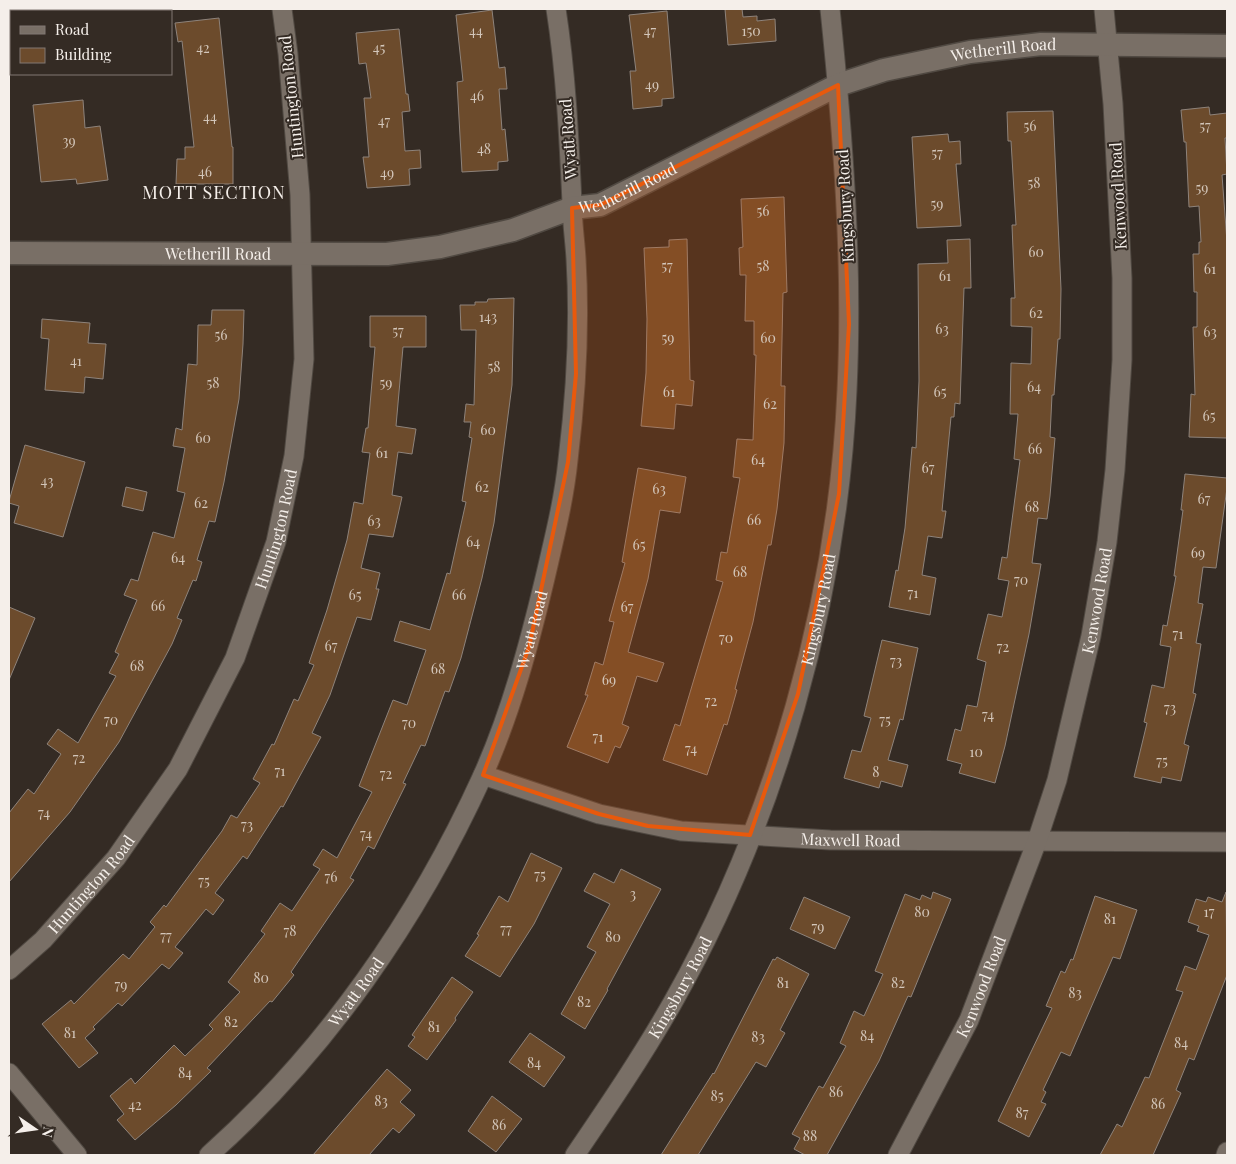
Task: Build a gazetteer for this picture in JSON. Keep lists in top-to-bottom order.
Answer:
{
  "streets": {
    "street": [
      "Wetherill Road",
      "Huntington Road",
      "Wyatt Road",
      "Kenwood Road",
      "Kingsbury Road",
      "Maxwell Road"
    ]
  },
  "crossings": [
    ["Wetherill Road", "Huntington Road"],
    ["Wetherill Road", "Wyatt Road"],
    ["Wetherill Road", "Kenwood Road"],
    ["Wetherill Road", "Kingsbury Road"],
    ["Wyatt Road", "Maxwell Road"],
    ["Kenwood Road", "Maxwell Road"],
    ["Kingsbury Road", "Maxwell Road"]
  ],
  "districts": ["MOTT SECTION"],
  "house_numbers": [
    "44",
    "47",
    "150",
    "42",
    "45",
    "49",
    "46",
    "44",
    "47",
    "56",
    "57",
    "39",
    "48",
    "57",
    "46",
    "49",
    "58",
    "59",
    "59",
    "56",
    "60",
    "57",
    "58",
    "61",
    "61",
    "62",
    "143",
    "63",
    "57",
    "63",
    "56",
    "59",
    "60",
    "41",
    "58",
    "58",
    "59",
    "64",
    "61",
    "65",
    "62",
    "65",
    "60",
    "60",
    "66",
    "61",
    "64",
    "67",
    "43",
    "62",
    "63",
    "67",
    "62",
    "68",
    "66",
    "63",
    "64",
    "65",
    "69",
    "64",
    "68",
    "70",
    "71",
    "65",
    "66",
    "66",
    "67",
    "71",
    "70",
    "67",
    "72",
    "73",
    "68",
    "68",
    "69",
    "72",
    "73",
    "74",
    "70",
    "75",
    "70",
    "71",
    "74",
    "10",
    "72",
    "75",
    "71",
    "8",
    "72",
    "74",
    "73",
    "74",
    "75",
    "76",
    "75",
    "3",
    "80",
    "17",
    "81",
    "79",
    "77",
    "78",
    "77",
    "80",
    "80",
    "81",
    "82",
    "79",
    "83",
    "82",
    "82",
    "81",
    "81",
    "84",
    "83",
    "84",
    "84",
    "84",
    "86",
    "85",
    "83",
    "86",
    "42",
    "87",
    "86",
    "88"
  ],
  "legend": ["Road", "Building"],
  "north": "right"
}
